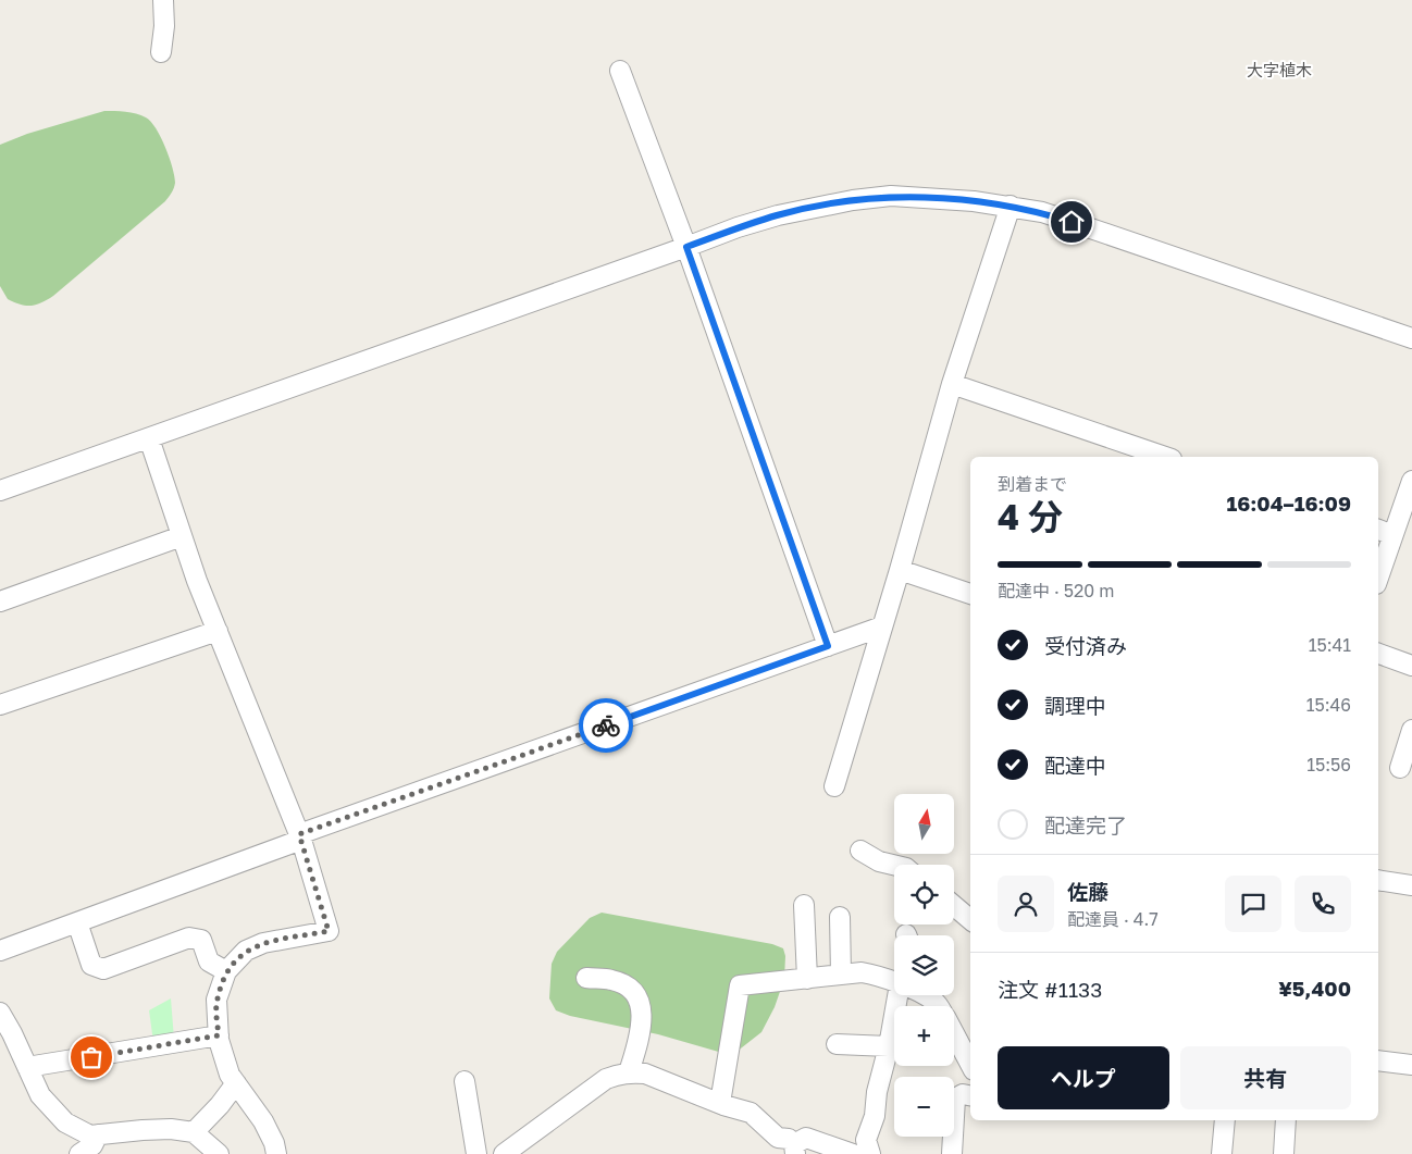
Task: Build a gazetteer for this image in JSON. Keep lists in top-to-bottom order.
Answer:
{
  "districts": ["大字植木"],
  "north": "top",
  "page": {
    "heading": ["4 分", "到着まで", "16:04–16:09"],
    "panel": [
      "佐藤",
      "配達員 · 4.7",
      "注文 #1133",
      "¥5,400"
    ],
    "bar": "配達中 · 520 m",
    "list": [
      ["受付済み", "15:41"],
      ["調理中", "15:46"],
      ["配達中", "15:56"],
      "配達完了"
    ],
    "map_buttons": ["+", "−"],
    "buttons": ["ヘルプ", "共有"]
  }
}
